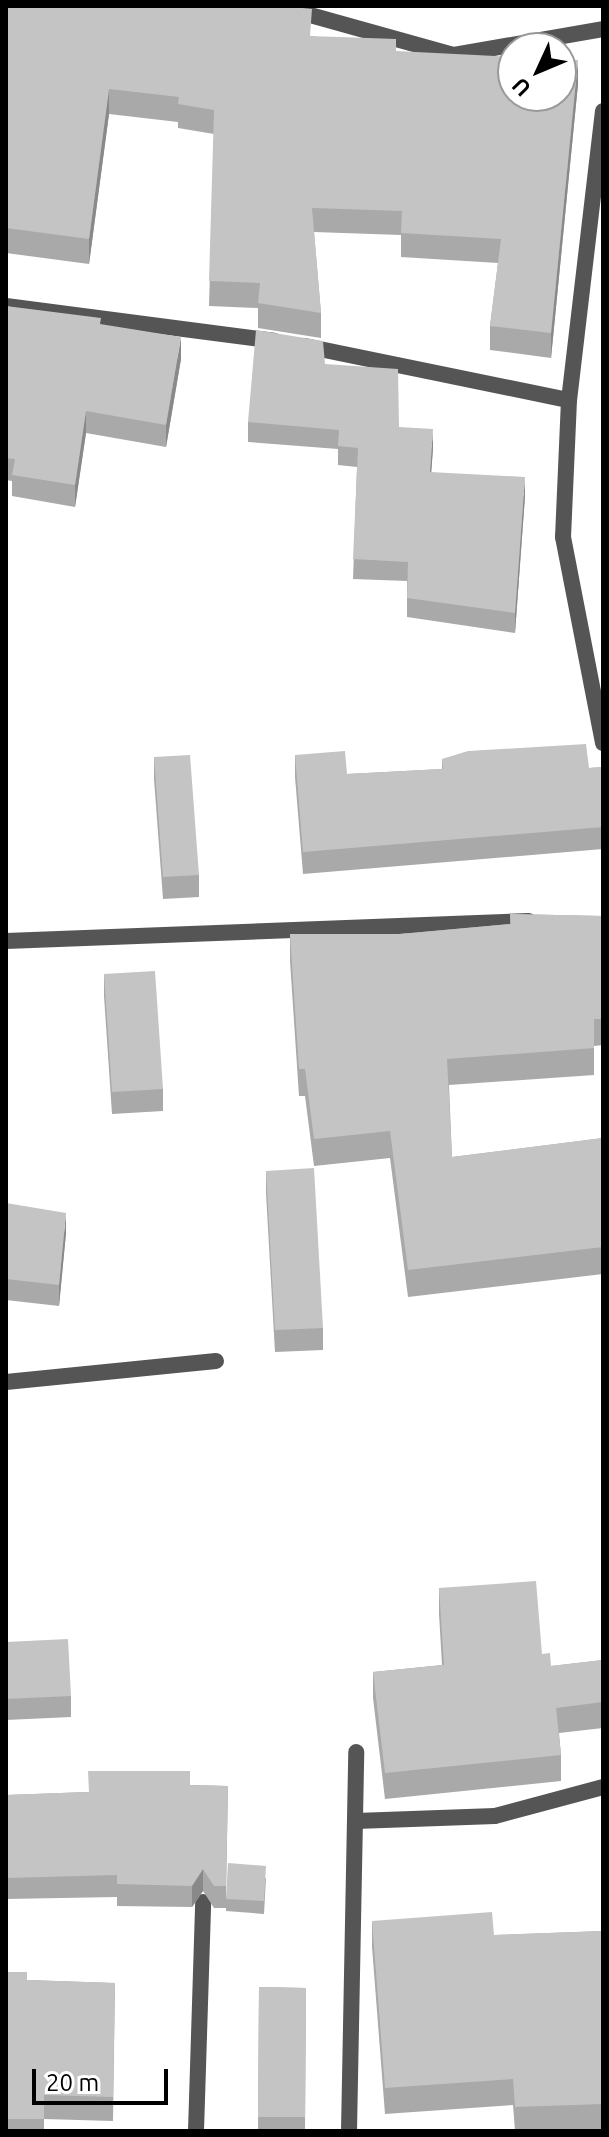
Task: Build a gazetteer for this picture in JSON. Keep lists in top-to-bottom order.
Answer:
{
  "scale_bar": "20 m",
  "north": "bottom left"
}
